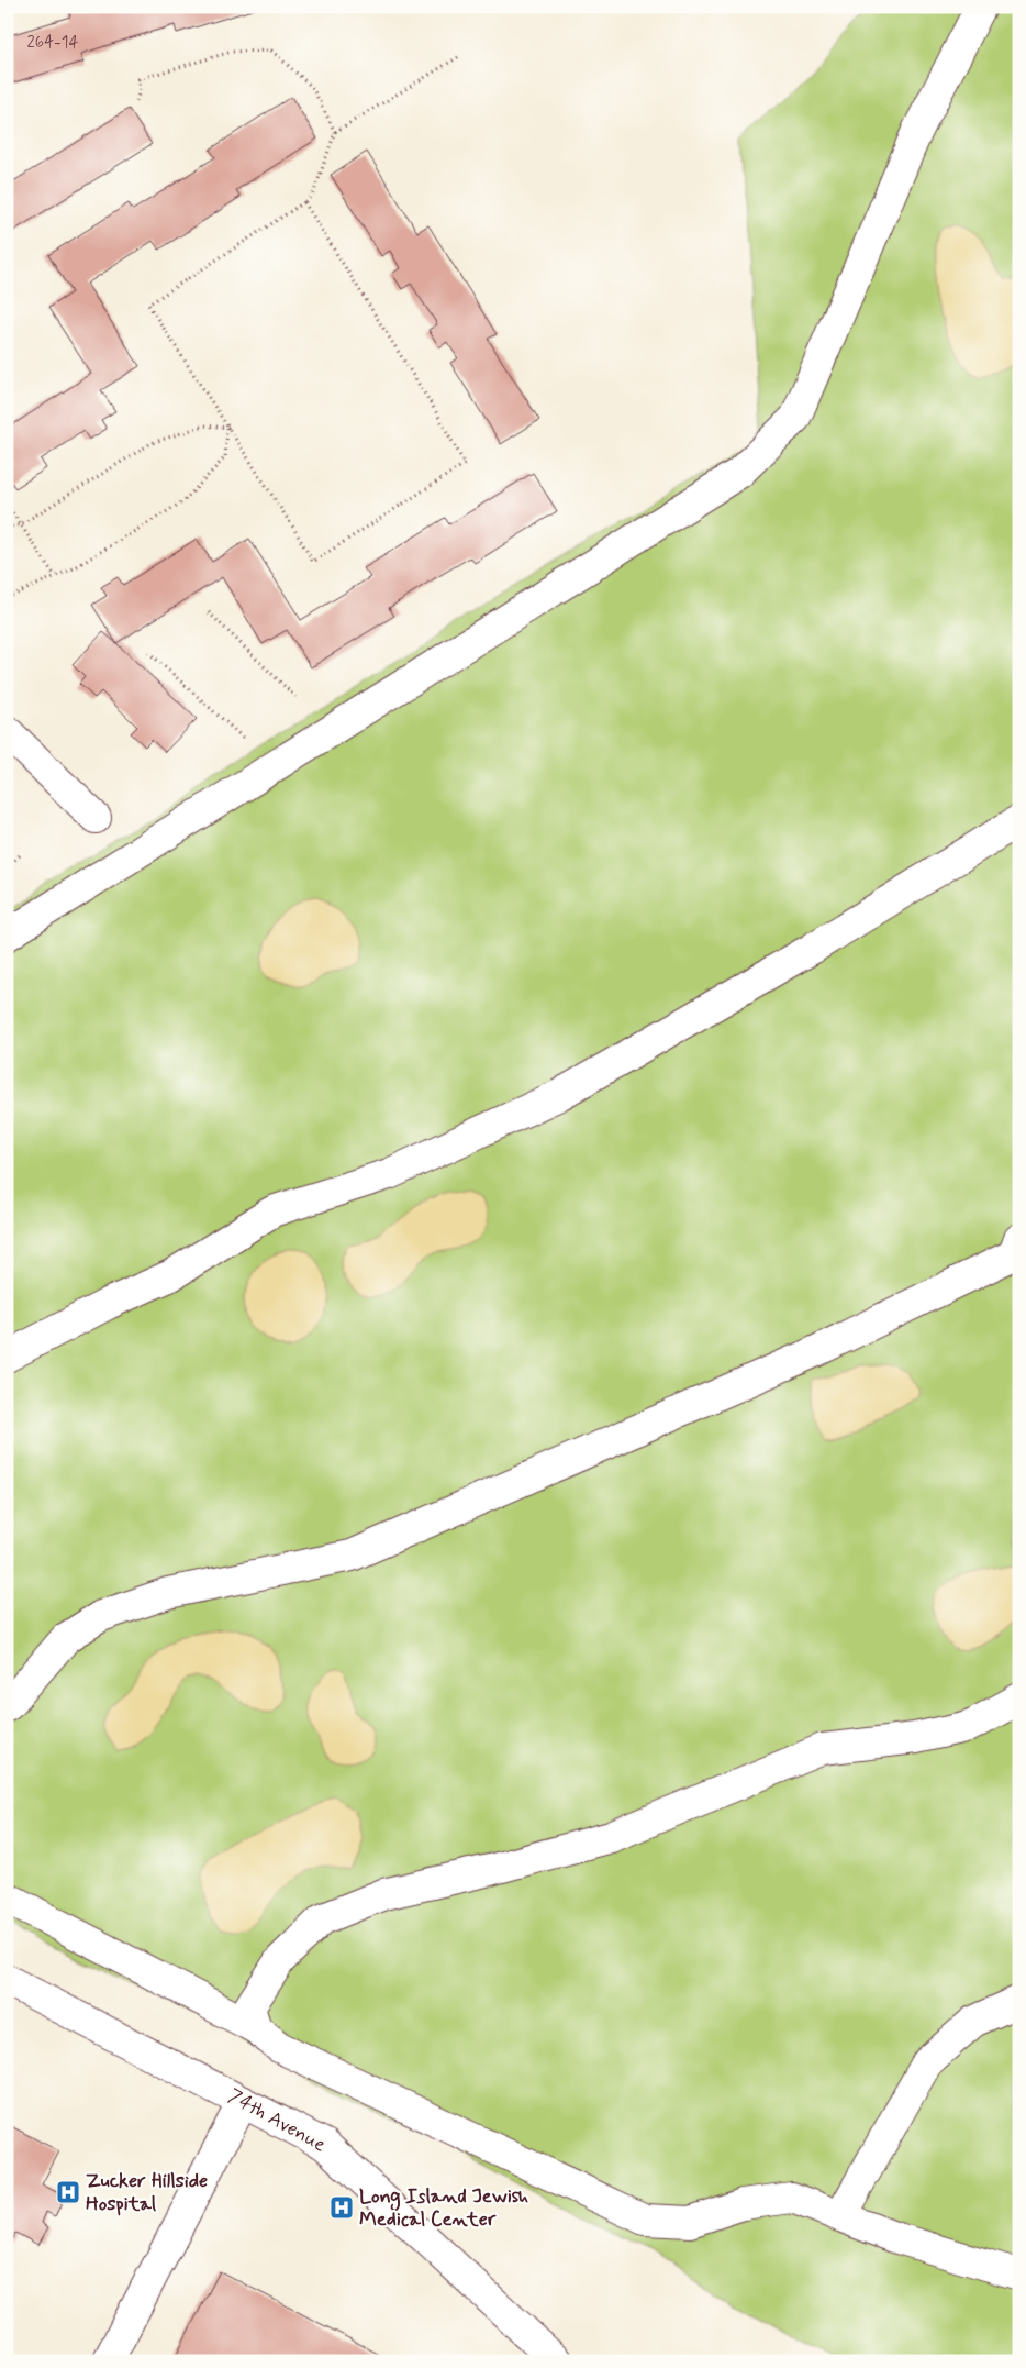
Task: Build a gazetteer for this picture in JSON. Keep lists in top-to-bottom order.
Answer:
{
  "streets": {
    "street": ["74th Avenue"]
  },
  "places": {
    "hospital": ["Zucker Hillside Hospital", "Long Island Jewish Medical Center"]
  },
  "house_numbers": ["264-14"]
}
